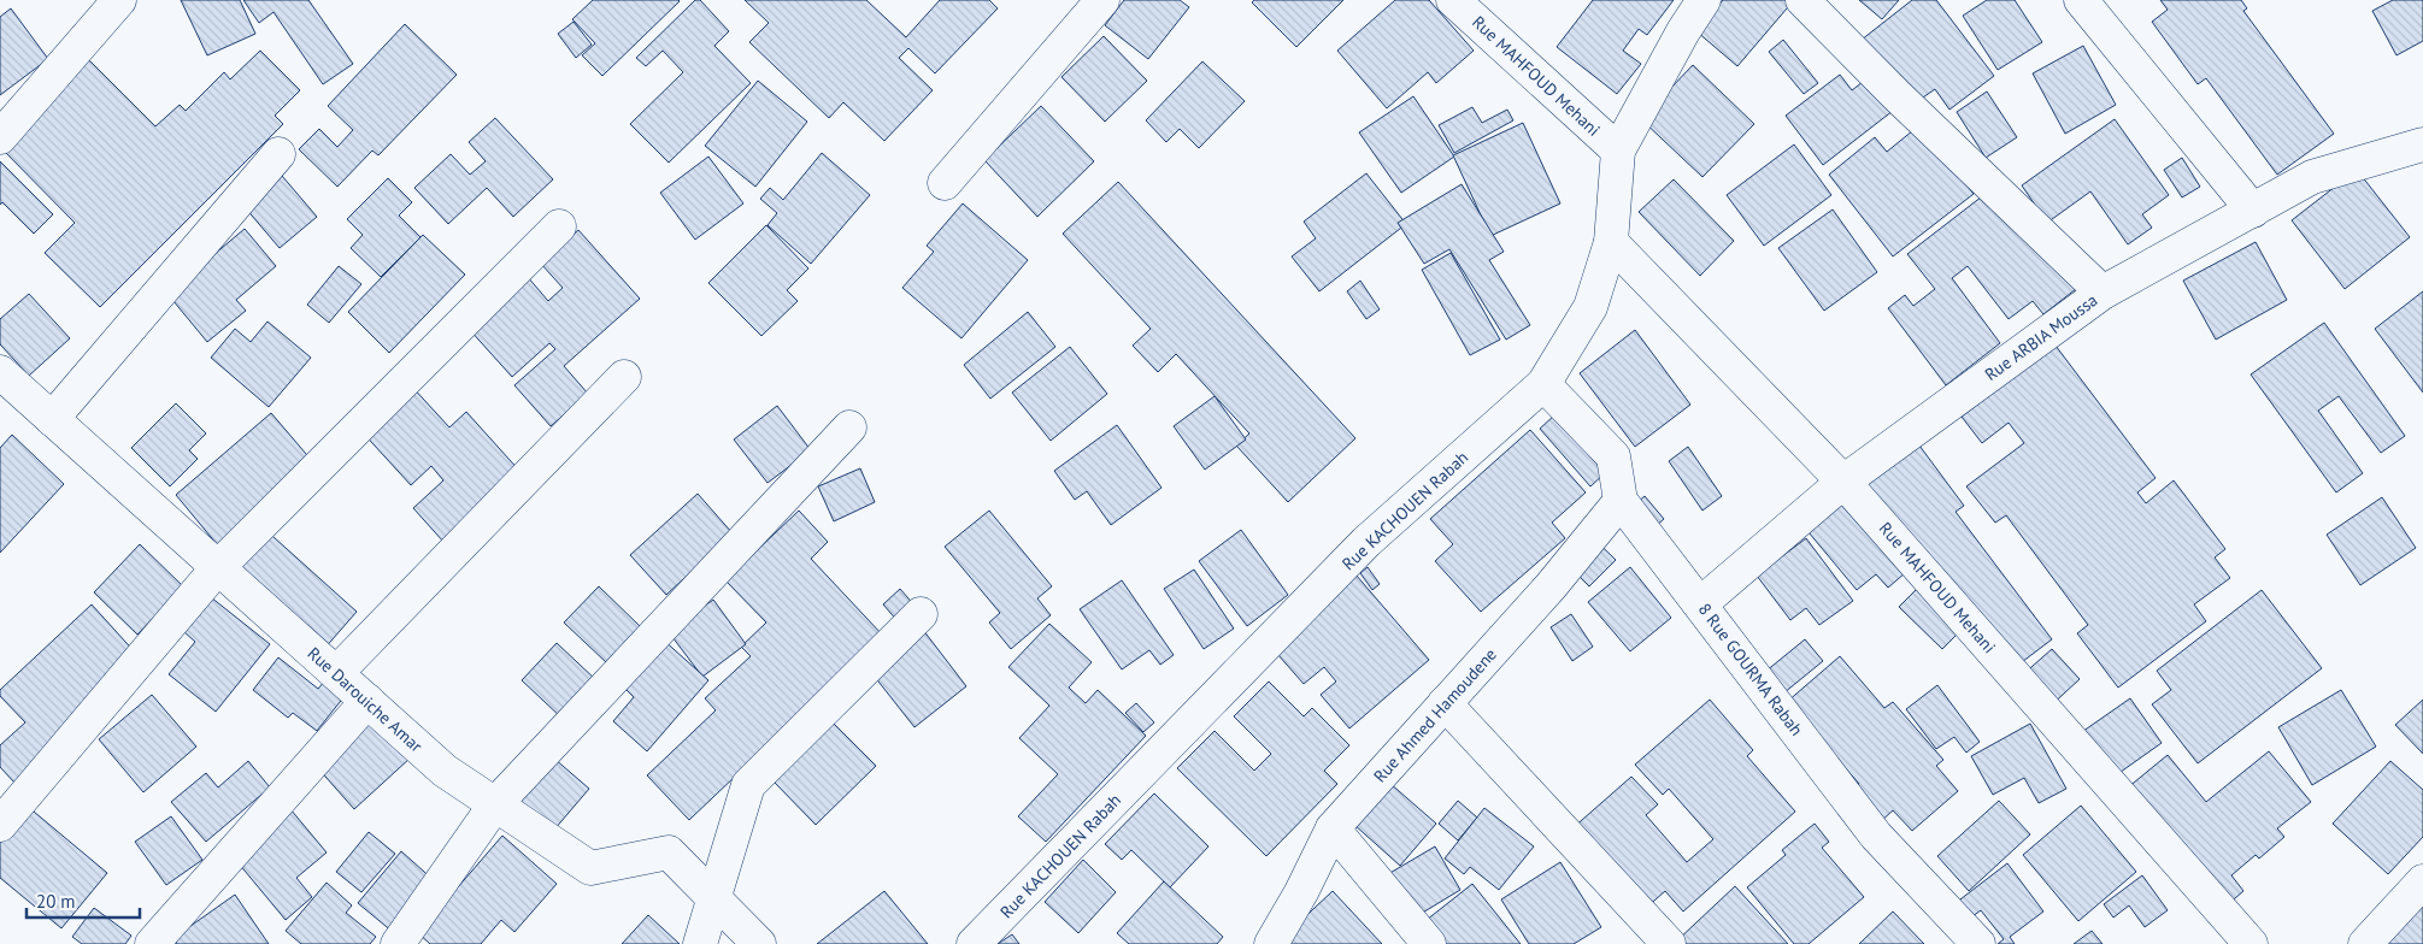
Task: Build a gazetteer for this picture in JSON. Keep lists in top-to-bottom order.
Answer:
{
  "streets": {
    "street": [
      "Rue MAHFOUD Mehani",
      "Rue ARBIA Moussa",
      "Rue KACHOUEN Rabah",
      "8 Rue GOURMA Rabah",
      "Rue Darouiche Amar",
      "Rue Ahmed Hamoudene"
    ]
  },
  "crossings": [
    ["Rue MAHFOUD Mehani", "Rue ARBIA Moussa"],
    ["Rue MAHFOUD Mehani", "Rue KACHOUEN Rabah"],
    ["Rue ARBIA Moussa", "8 Rue GOURMA Rabah"],
    ["Rue KACHOUEN Rabah", "8 Rue GOURMA Rabah"],
    ["8 Rue GOURMA Rabah", "Rue Ahmed Hamoudene"]
  ],
  "scale_bar": "20 m"
}
